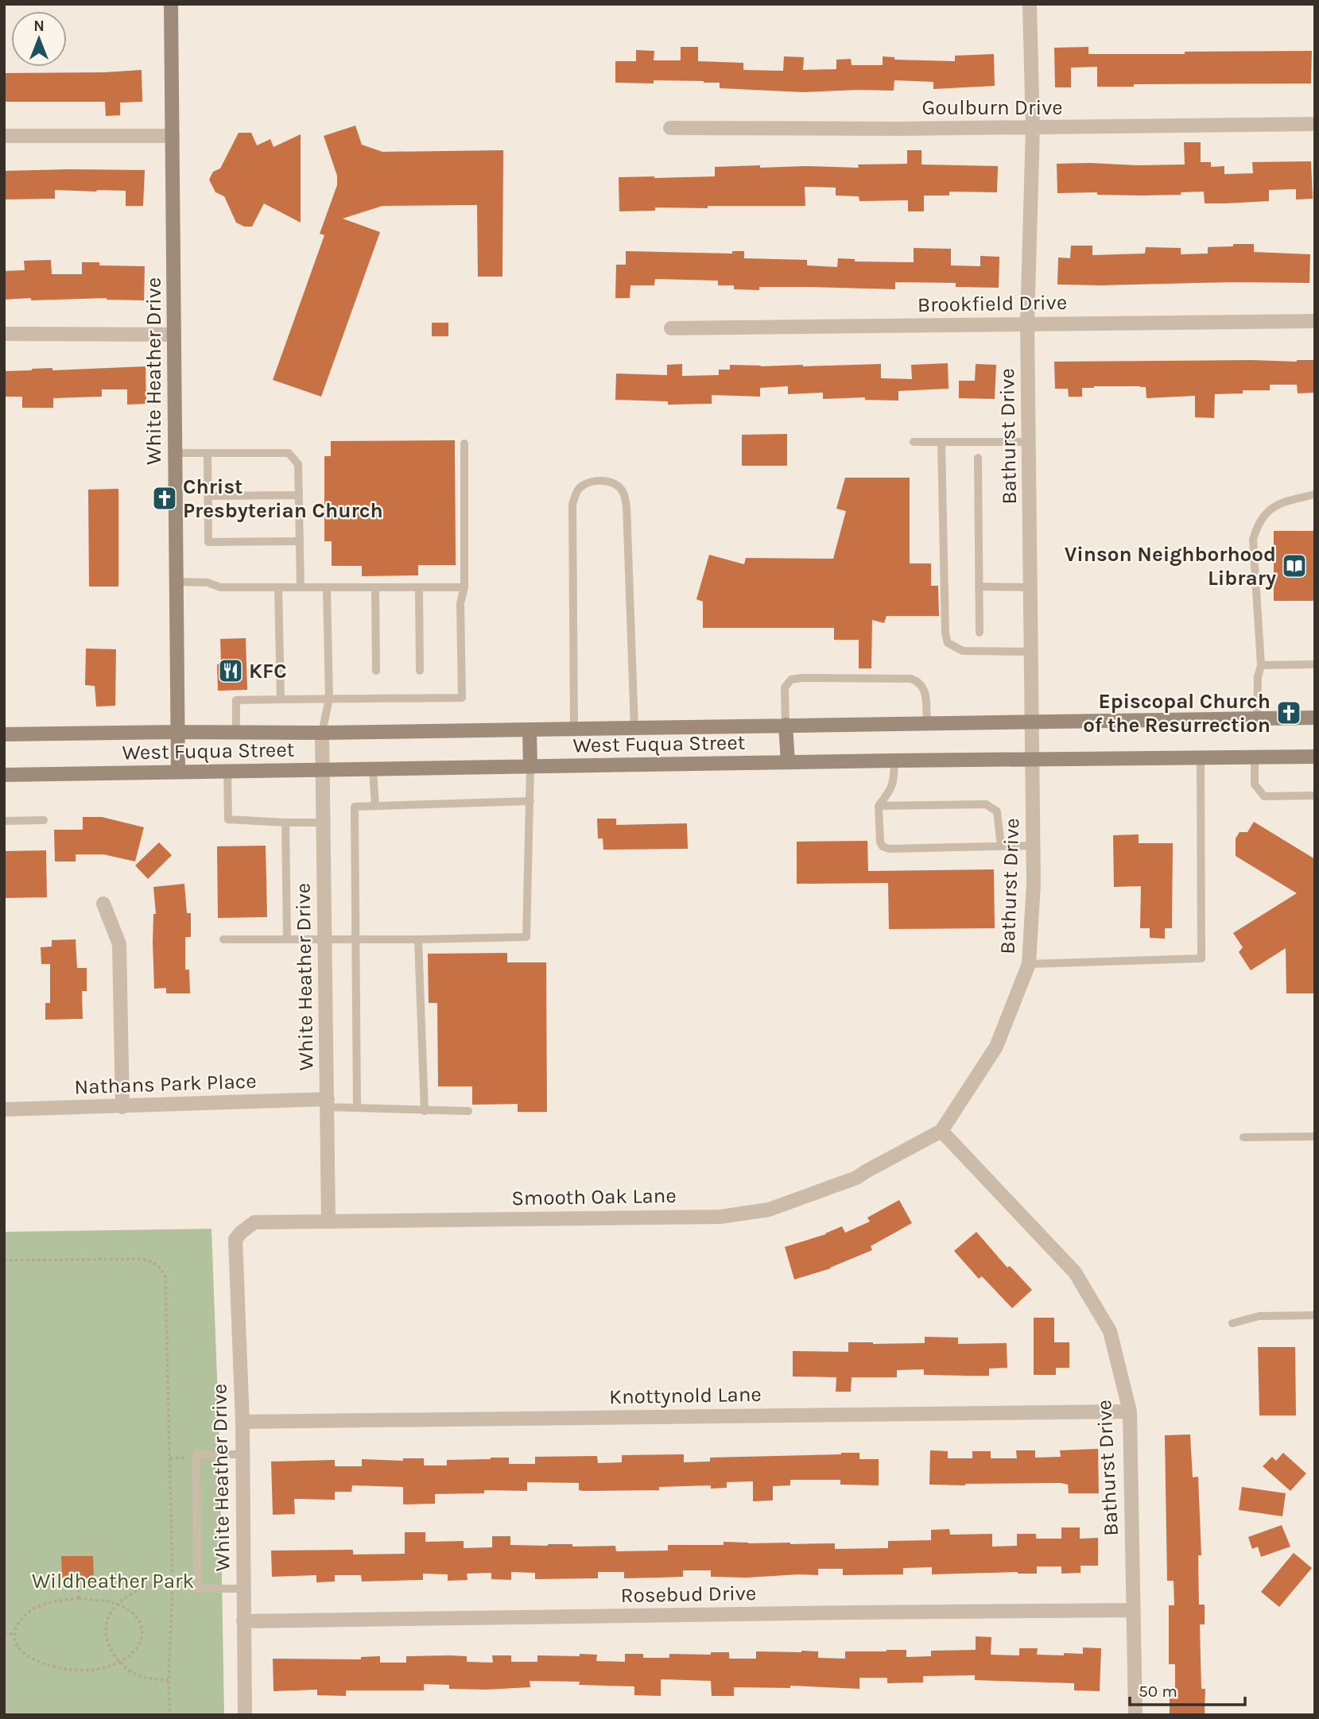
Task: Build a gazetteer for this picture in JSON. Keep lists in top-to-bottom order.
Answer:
{
  "streets": {
    "main road": ["White Heather Drive", "West Fuqua Street"],
    "street": [
      "Goulburn Drive",
      "Brookfield Drive",
      "Bathurst Drive",
      "Nathans Park Place",
      "Smooth Oak Lane",
      "Knottynold Lane",
      "Rosebud Drive"
    ]
  },
  "crossings": [
    ["Goulburn Drive", "Bathurst Drive"],
    ["Brookfield Drive", "Bathurst Drive"],
    ["White Heather Drive", "West Fuqua Street"],
    ["White Heather Drive", "Nathans Park Place"],
    ["White Heather Drive", "Smooth Oak Lane"],
    ["White Heather Drive", "Knottynold Lane"],
    ["White Heather Drive", "Rosebud Drive"],
    ["Bathurst Drive", "West Fuqua Street"],
    ["Bathurst Drive", "Smooth Oak Lane"],
    ["Bathurst Drive", "Knottynold Lane"],
    ["Bathurst Drive", "Rosebud Drive"]
  ],
  "parks": ["Wildheather Park"],
  "places": {
    "church": ["Christ Presbyterian Church", "Episcopal Church of the Resurrection"],
    "library": ["Vinson Neighborhood Library"],
    "restaurant": ["KFC"]
  },
  "scale_bar": "50 m",
  "north": "top"
}
